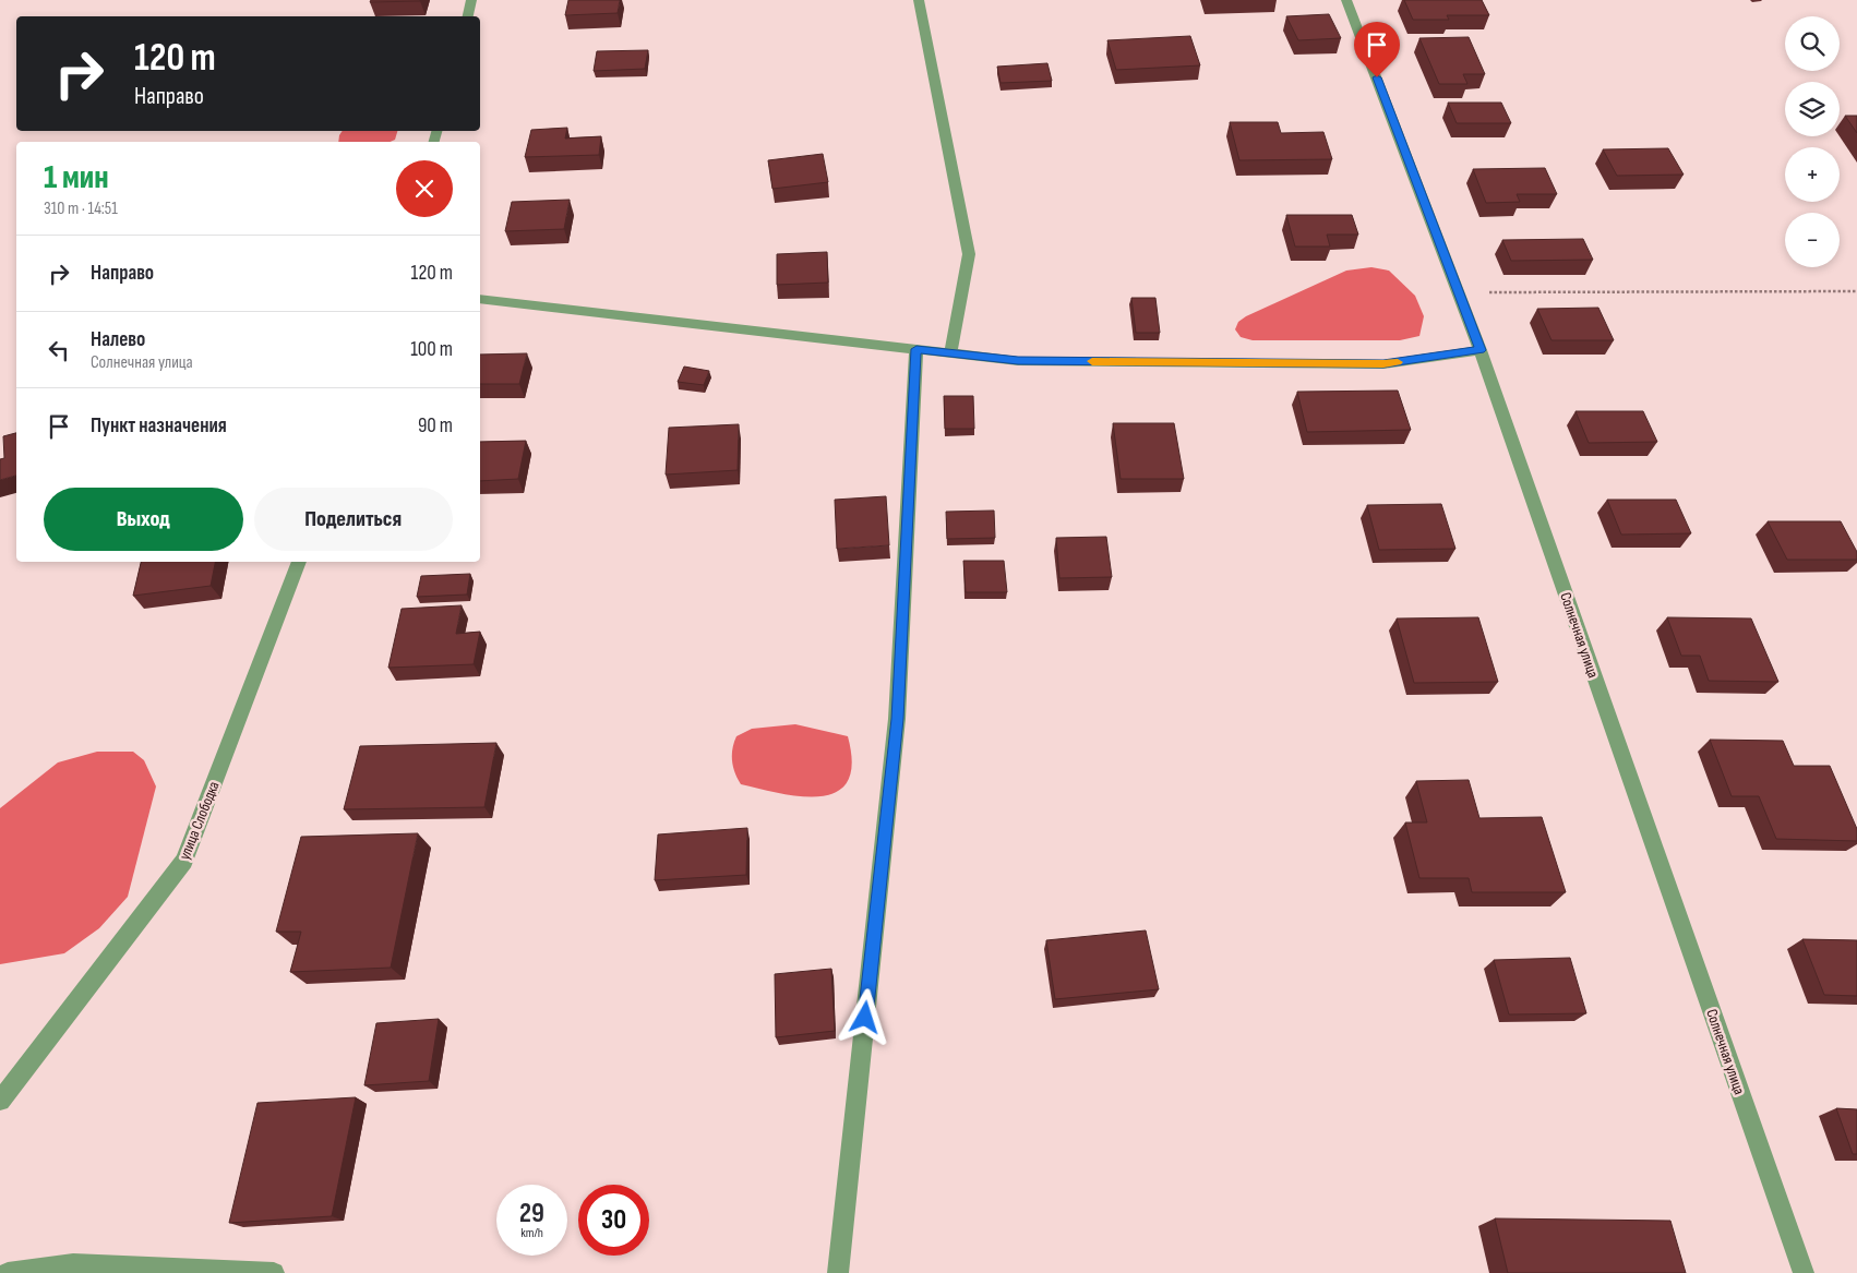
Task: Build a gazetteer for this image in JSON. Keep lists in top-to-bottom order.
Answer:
{
  "streets": {
    "street": ["Солнечная улица", "улица Слободка"]
  },
  "page": {
    "map_buttons": ["+", "−"],
    "turn": ["120 m", "Направо"],
    "heading": ["1 мин", "310 m · 14:51"],
    "list": [
      {
        "name": "Направо",
        "value": "120 m"
      },
      {
        "name": "Налево",
        "note": "Солнечная улица",
        "value": "100 m"
      },
      {
        "name": "Пункт назначения",
        "value": "90 m"
      }
    ],
    "buttons": ["Выход", "Поделиться"],
    "speed": "29 km/h",
    "limit": "30"
  }
}
